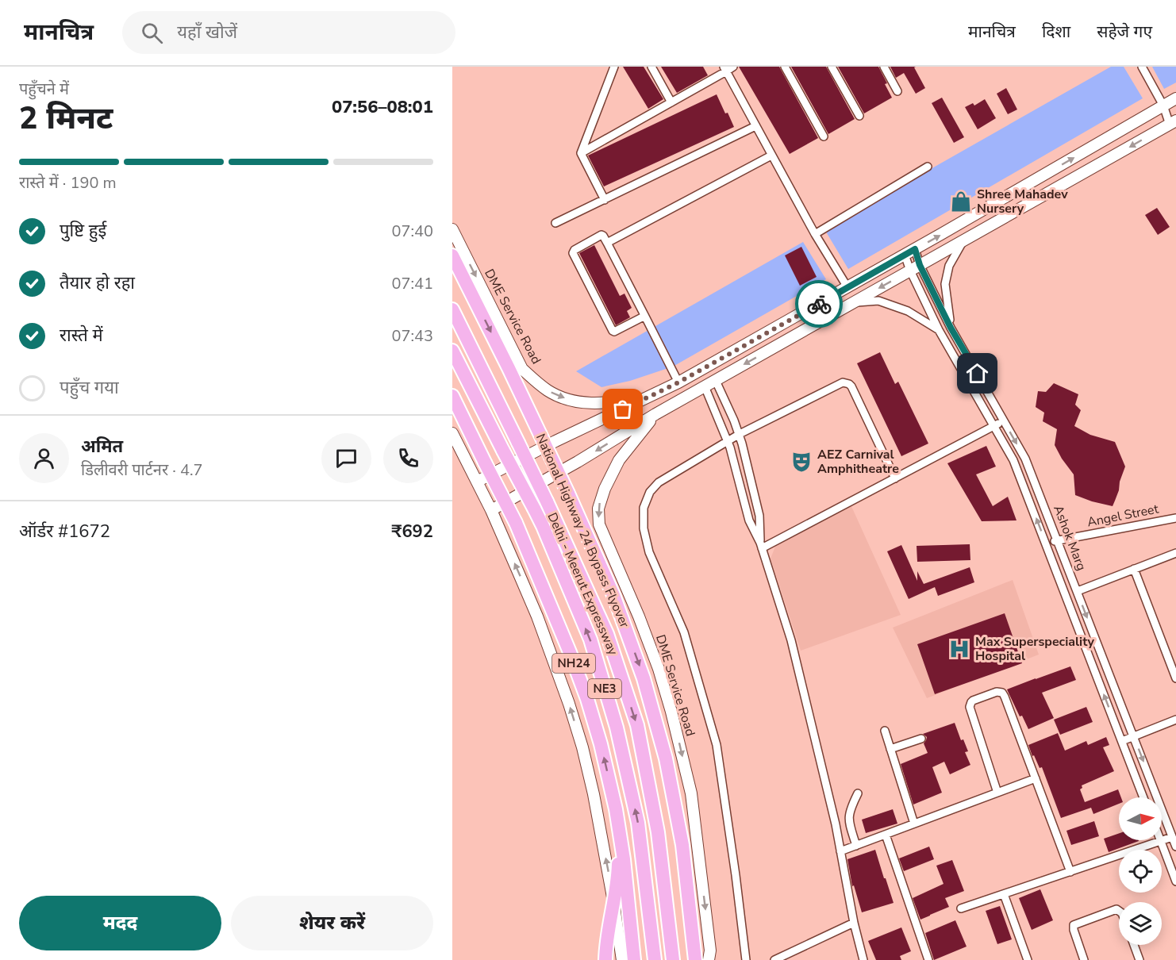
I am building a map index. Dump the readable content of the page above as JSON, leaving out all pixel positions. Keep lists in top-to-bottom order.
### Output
{
  "streets": {
    "highway": [
      "National Highway 24 Bypass Flyover",
      "Delhi - Meerut Expressway",
      "NH24",
      "NE3"
    ],
    "main road": ["DME Service Road"],
    "street": ["Angel Street", "Ashok Marg"]
  },
  "crossings": [
    ["Angel Street", "Ashok Marg"]
  ],
  "places": {
    "shop": ["Shree Mahadev Nursery"],
    "theatre": ["AEZ Carnival Amphitheatre"],
    "hospital": ["Max Superspeciality Hospital"]
  },
  "north": "right",
  "page": {
    "header": "मानचित्र",
    "search": "यहाँ खोजें",
    "nav": ["मानचित्र", "दिशा", "सहेजे गए"],
    "heading": ["2 मिनट", "पहुँचने में", "07:56–08:01"],
    "panel": [
      "अमित",
      "डिलीवरी पार्टनर · 4.7",
      "ऑर्डर #1672",
      "₹692"
    ],
    "bar": "रास्ते में · 190 m",
    "list": [
      ["पुष्टि हुई", "07:40"],
      ["तैयार हो रहा", "07:41"],
      ["रास्ते में", "07:43"],
      "पहुँच गया"
    ],
    "buttons": ["मदद", "शेयर करें"]
  }
}
